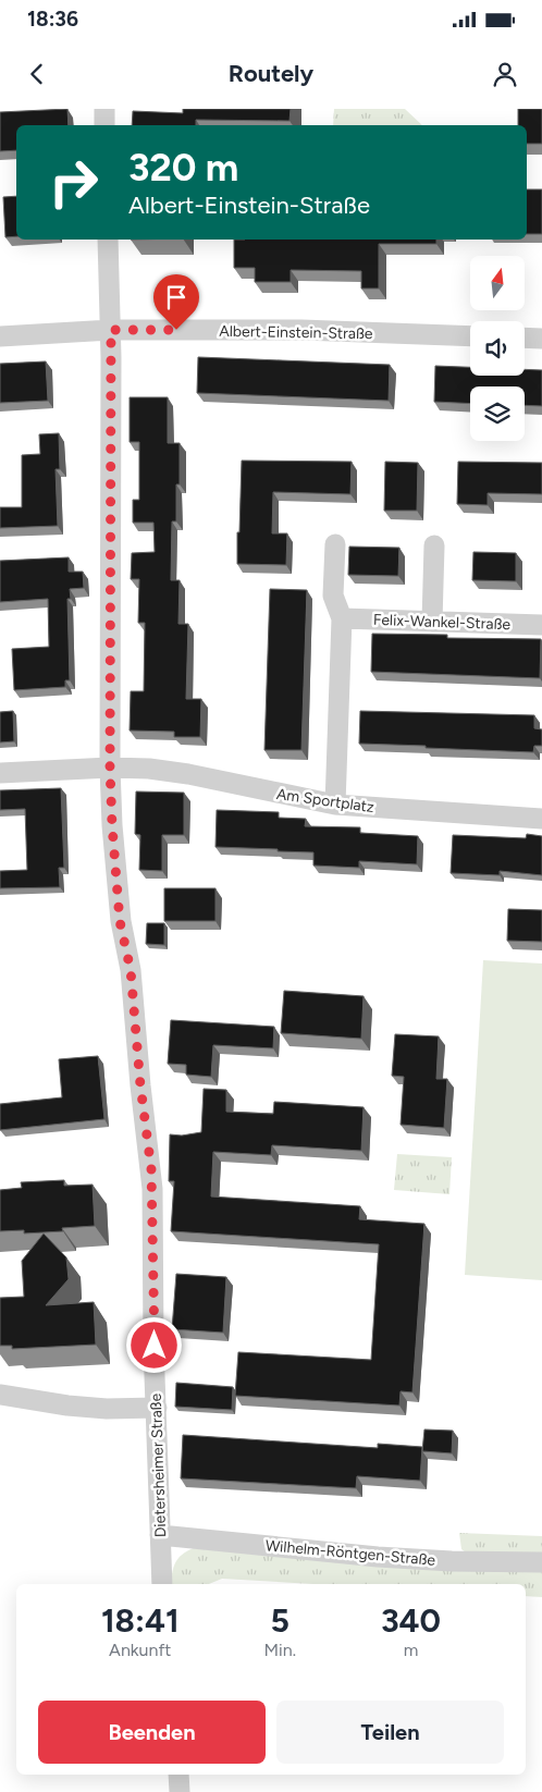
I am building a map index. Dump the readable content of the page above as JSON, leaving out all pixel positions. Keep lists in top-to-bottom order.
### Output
{
  "streets": {
    "street": [
      "Albert-Einstein-Straße",
      "Felix-Wankel-Straße",
      "Am Sportplatz",
      "Dietersheimer Straße",
      "Wilhelm-Röntgen-Straße"
    ]
  },
  "crossings": [
    ["Albert-Einstein-Straße", "Dietersheimer Straße"],
    ["Am Sportplatz", "Dietersheimer Straße"],
    ["Dietersheimer Straße", "Wilhelm-Röntgen-Straße"]
  ],
  "north": "top",
  "page": {
    "status": "18:36",
    "header": "Routely",
    "turn": ["320 m", "Albert-Einstein-Straße"],
    "eta": [
      "18:41",
      "Ankunft",
      "5",
      "Min.",
      "340",
      "m"
    ],
    "buttons": ["Beenden", "Teilen"]
  }
}
